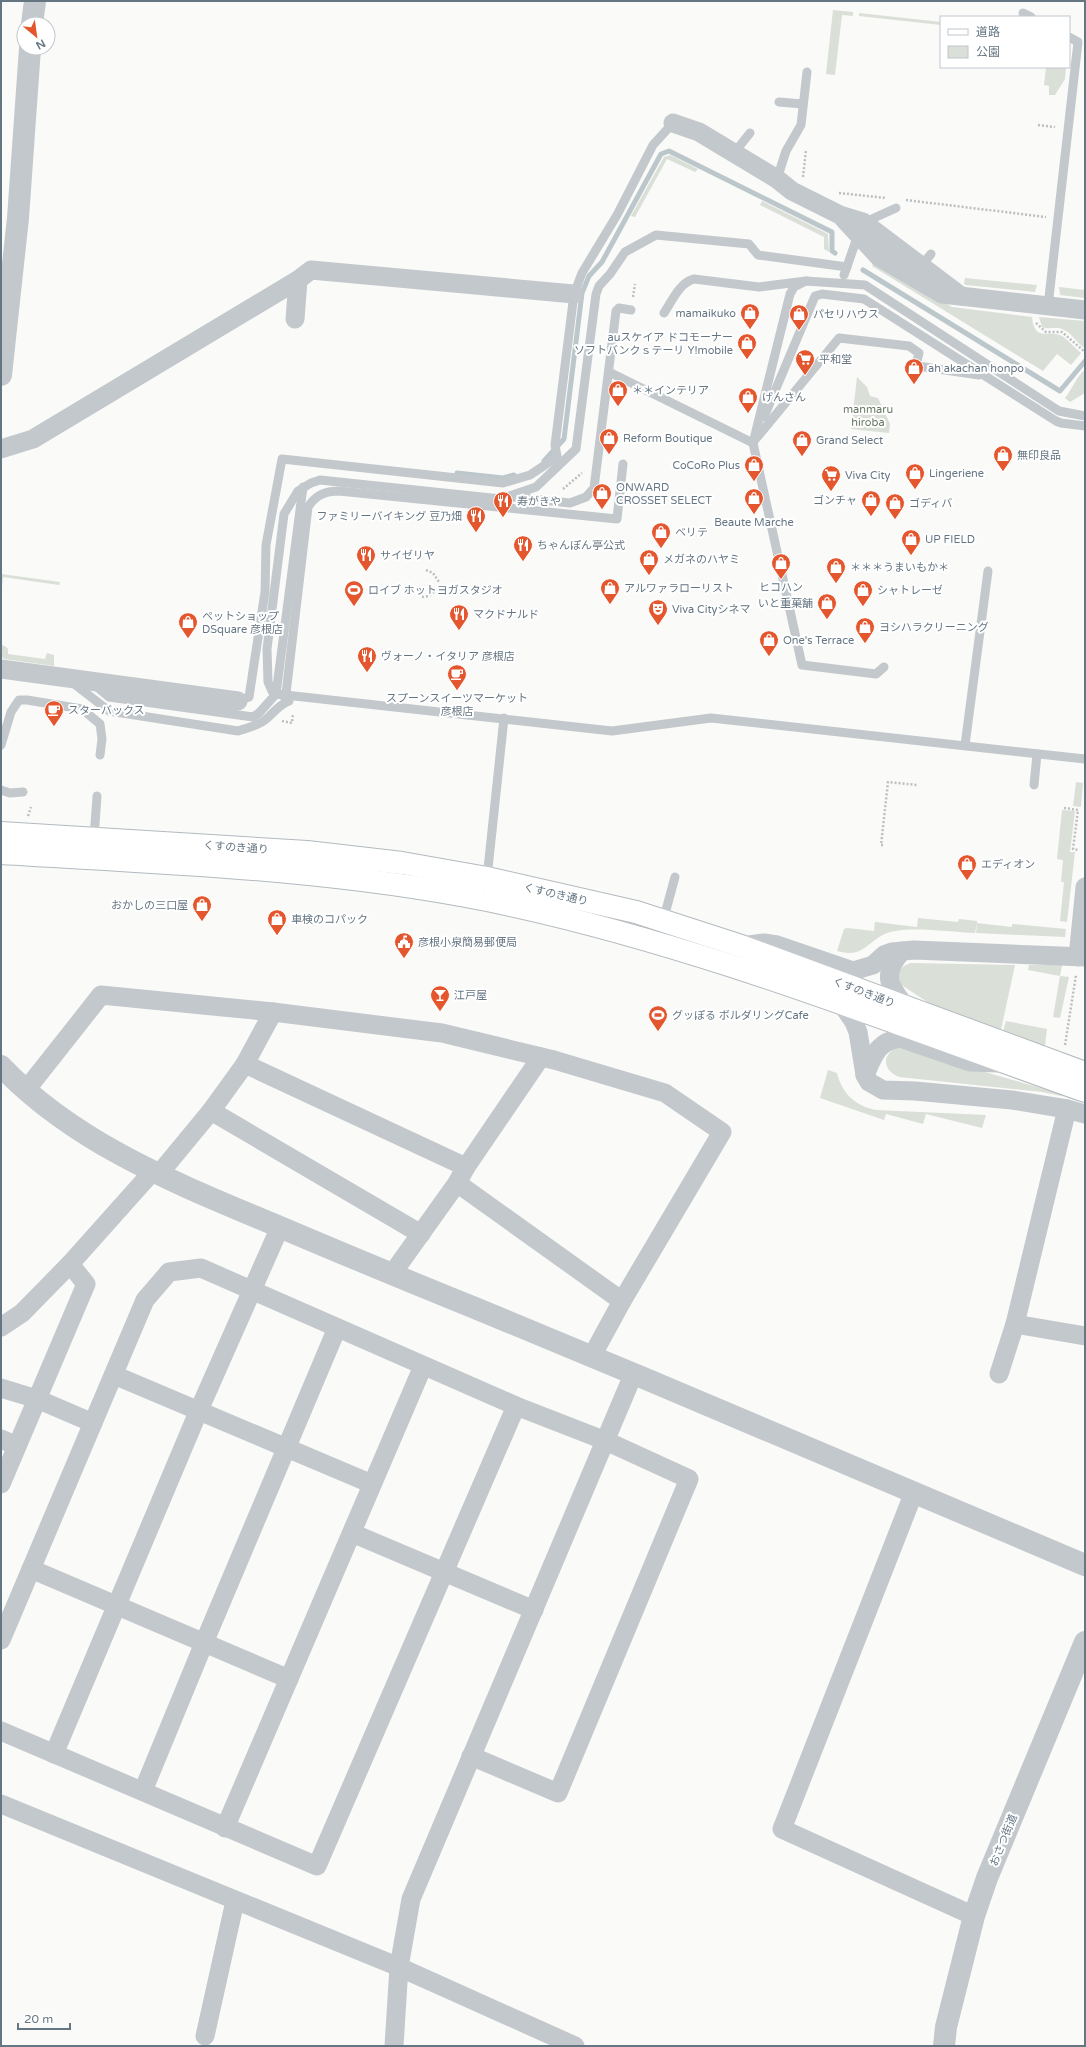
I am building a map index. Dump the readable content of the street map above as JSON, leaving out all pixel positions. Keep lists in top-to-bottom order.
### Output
{
  "streets": {
    "main road": ["くすのき通り"],
    "street": ["おさつ街道"]
  },
  "parks": ["manmaru hiroba"],
  "places": {
    "shop": [
      "mamaikuko",
      "パセリハウス",
      "auスケイア ドコモーナー ソフトバンクｓテーリ Y!mobile",
      "ah akachan honpo",
      "＊＊インテリア",
      "げんさん",
      "Reform Boutique",
      "Grand Select",
      "無印良品",
      "CoCoRo Plus",
      "Lingeriene",
      "ONWARD CROSSET SELECT",
      "Beaute Marche",
      "ゴンチャ",
      "ゴディバ",
      "ベリテ",
      "UP FIELD",
      "メガネのハヤミ",
      "ヒコハン",
      "＊＊＊うまいもか＊",
      "アルワァラローリスト",
      "シャトレーゼ",
      "いと重菓舗",
      "ペットショップ DSquare 彦根店",
      "ヨシハラクリーニング",
      "One's Terrace",
      "エディオン",
      "おかしの三口屋",
      "車検のコパック"
    ],
    "supermarket": ["平和堂", "Viva City"],
    "restaurant": [
      "寿がきや",
      "ファミリーバイキング 豆乃畑",
      "ちゃんぽん亭公式",
      "サイゼリヤ",
      "マクドナルド",
      "ヴォーノ・イタリア 彦根店"
    ],
    "sports": ["ロイブ ホットヨガスタジオ", "グッぽる ボルダリングCafe"],
    "theatre": ["Viva Cityシネマ"],
    "cafe": ["スプーンスイーツマーケット 彦根店", "スターバックス"],
    "public building": ["彦根小泉簡易郵便局"],
    "bar": ["江戸屋"]
  },
  "legend": ["道路", "公園"],
  "scale_bar": "20 m",
  "north": "bottom right"
}
